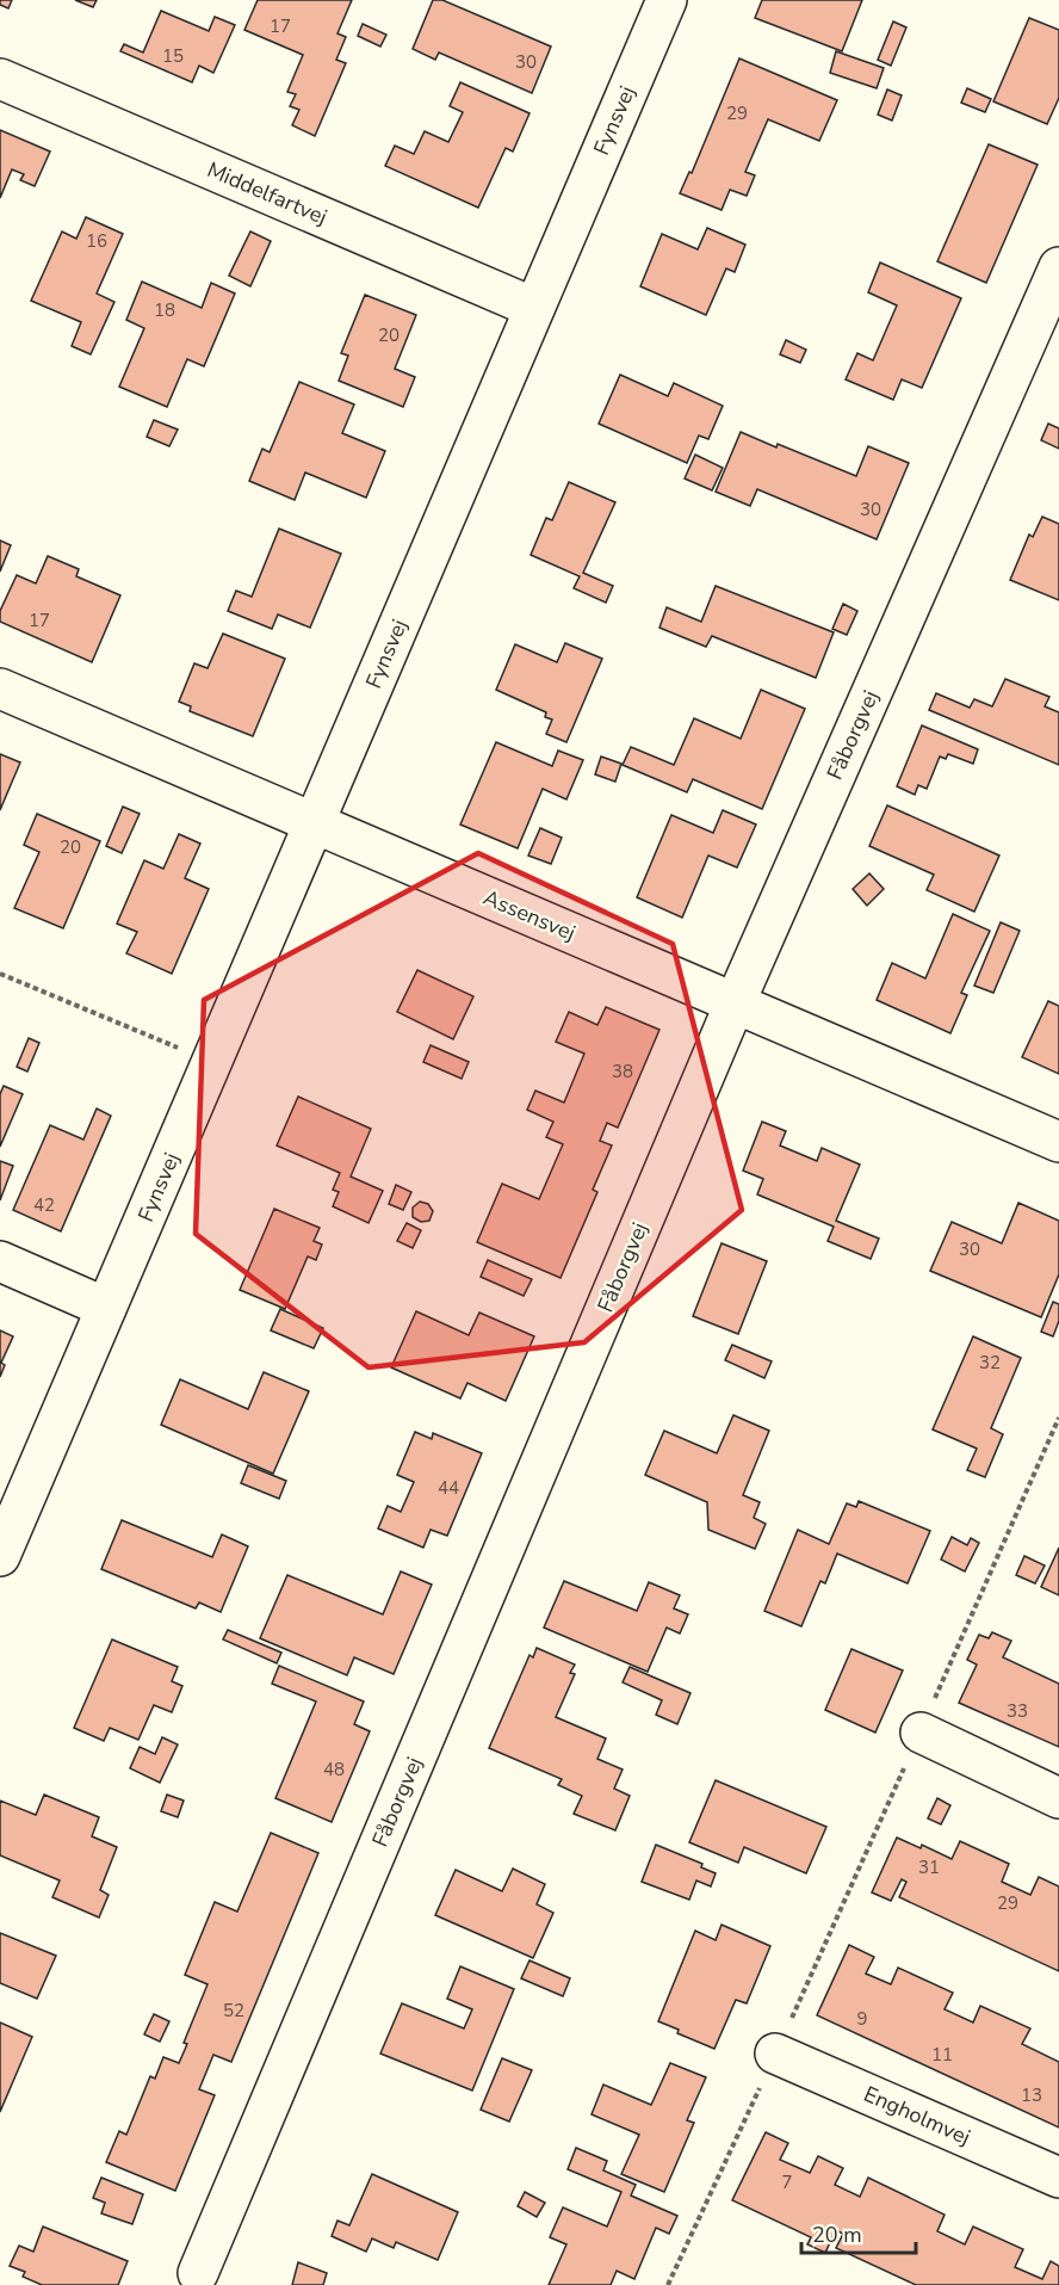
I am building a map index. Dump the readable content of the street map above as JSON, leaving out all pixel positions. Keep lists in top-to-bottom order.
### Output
{
  "streets": {
    "street": [
      "Fynsvej",
      "Middelfartvej",
      "Fåborgvej",
      "Assensvej",
      "Engholmvej"
    ]
  },
  "crossings": [
    ["Fynsvej", "Middelfartvej"],
    ["Fynsvej", "Assensvej"],
    ["Fåborgvej", "Assensvej"]
  ],
  "house_numbers": [
    "17",
    "15",
    "30",
    "29",
    "16",
    "18",
    "20",
    "30",
    "17",
    "20",
    "38",
    "42",
    "30",
    "32",
    "44",
    "33",
    "48",
    "31",
    "29",
    "52",
    "9",
    "11",
    "13",
    "7"
  ],
  "scale_bar": "20 m"
}
